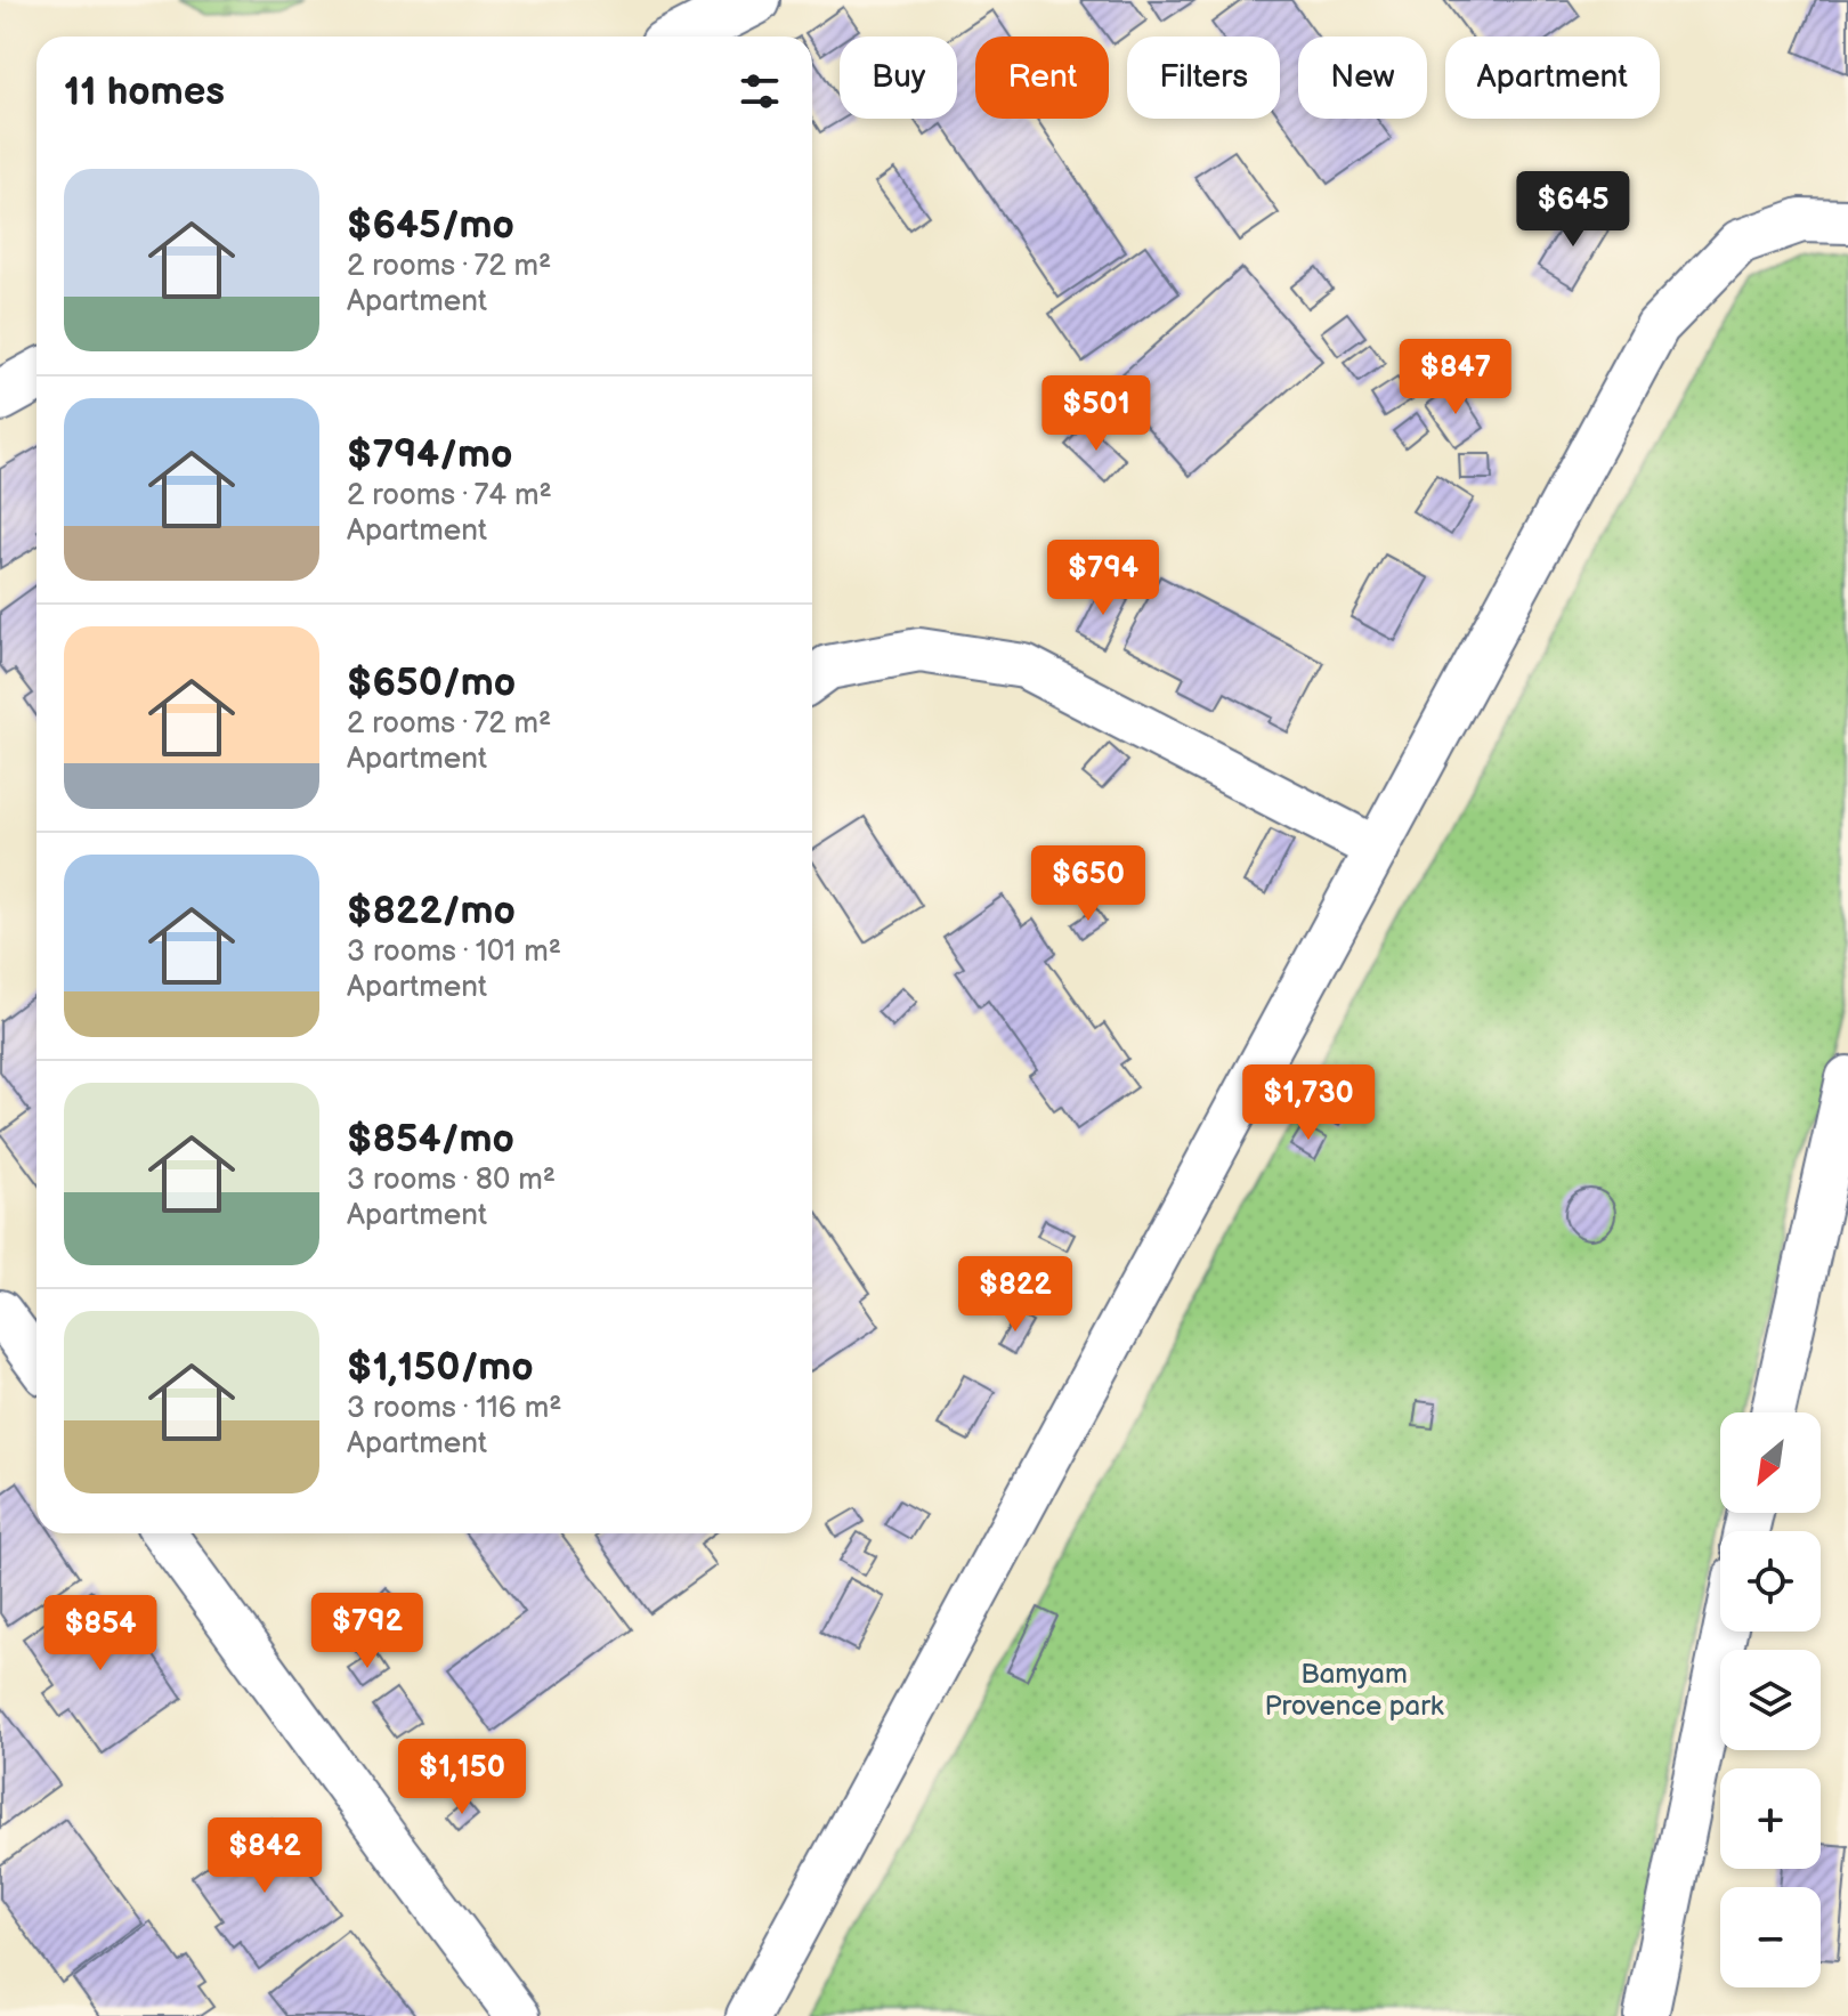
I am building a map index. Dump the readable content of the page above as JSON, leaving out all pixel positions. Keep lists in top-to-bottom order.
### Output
{
  "parks": ["Bamyam Provence park"],
  "north": "bottom left",
  "page": {
    "chip": [
      "Buy",
      "Rent",
      "Filters",
      "New",
      "Apartment"
    ],
    "heading": "11 homes",
    "list": [
      {
        "name": "$645/mo",
        "note": "2 rooms · 72 m² · Apartment"
      },
      {
        "name": "$794/mo",
        "note": "2 rooms · 74 m² · Apartment"
      },
      {
        "name": "$650/mo",
        "note": "2 rooms · 72 m² · Apartment"
      },
      {
        "name": "$822/mo",
        "note": "3 rooms · 101 m² · Apartment"
      },
      {
        "name": "$854/mo",
        "note": "3 rooms · 80 m² · Apartment"
      },
      {
        "name": "$1,150/mo",
        "note": "3 rooms · 116 m² · Apartment"
      }
    ],
    "price": [
      "$645",
      "$847",
      "$501",
      "$794",
      "$650",
      "$1,730",
      "$822",
      "$792",
      "$854",
      "$1,150",
      "$842"
    ],
    "map_buttons": ["+", "−"]
  }
}
